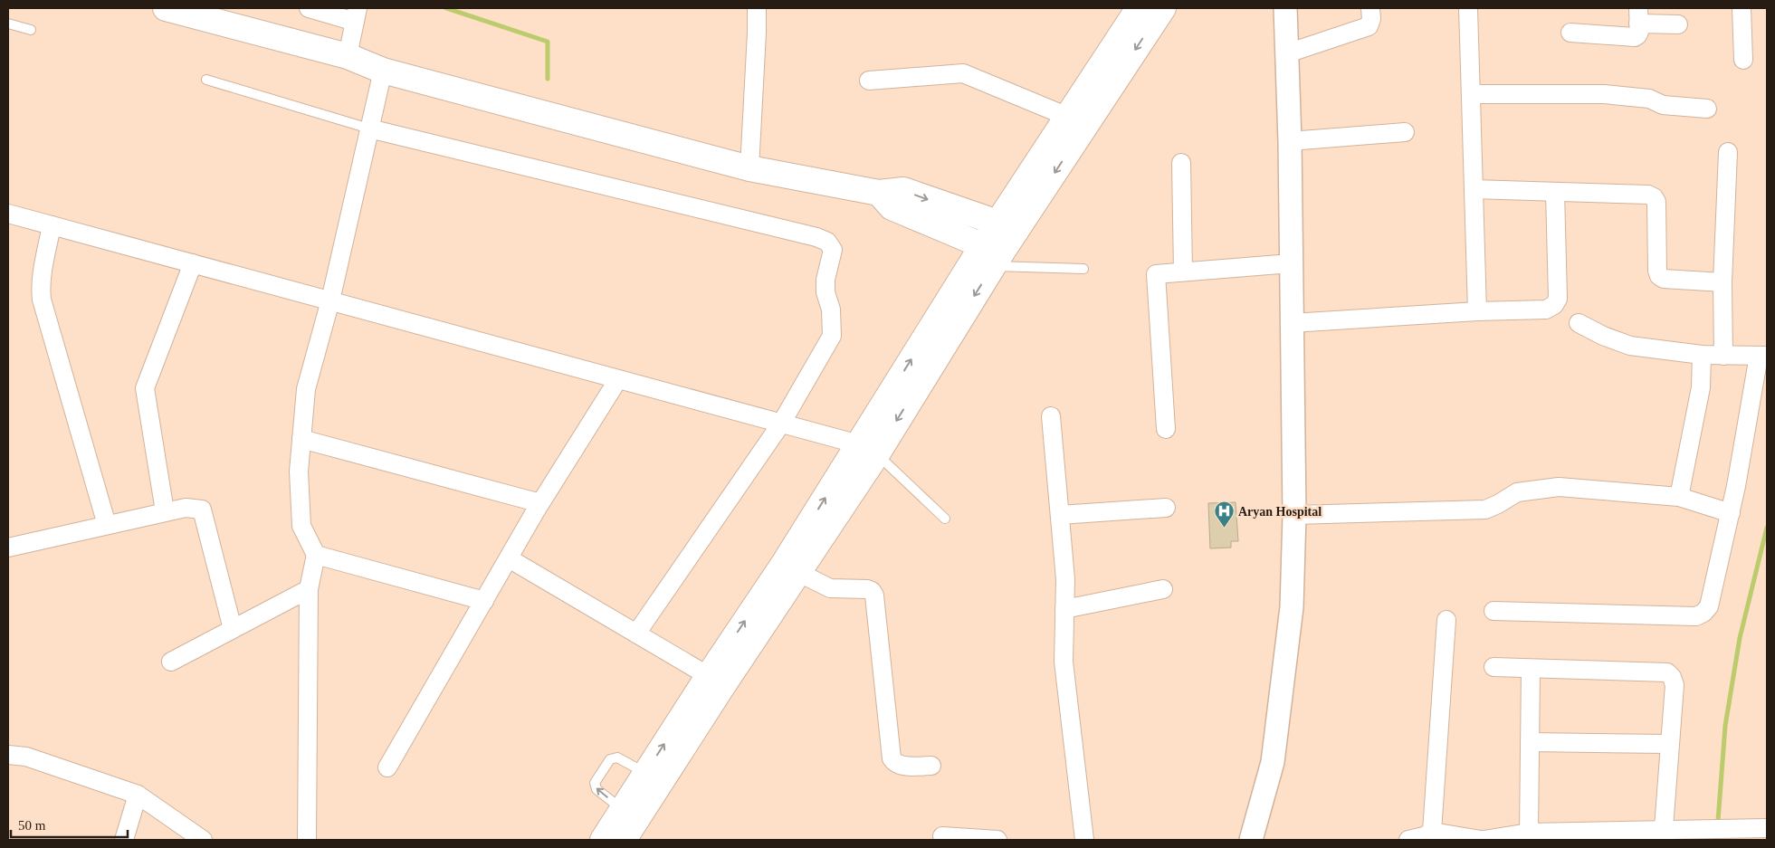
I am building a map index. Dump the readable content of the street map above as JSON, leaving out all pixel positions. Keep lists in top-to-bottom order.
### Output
{
  "places": {
    "hospital": ["Aryan Hospital"]
  },
  "scale_bar": "50 m"
}
